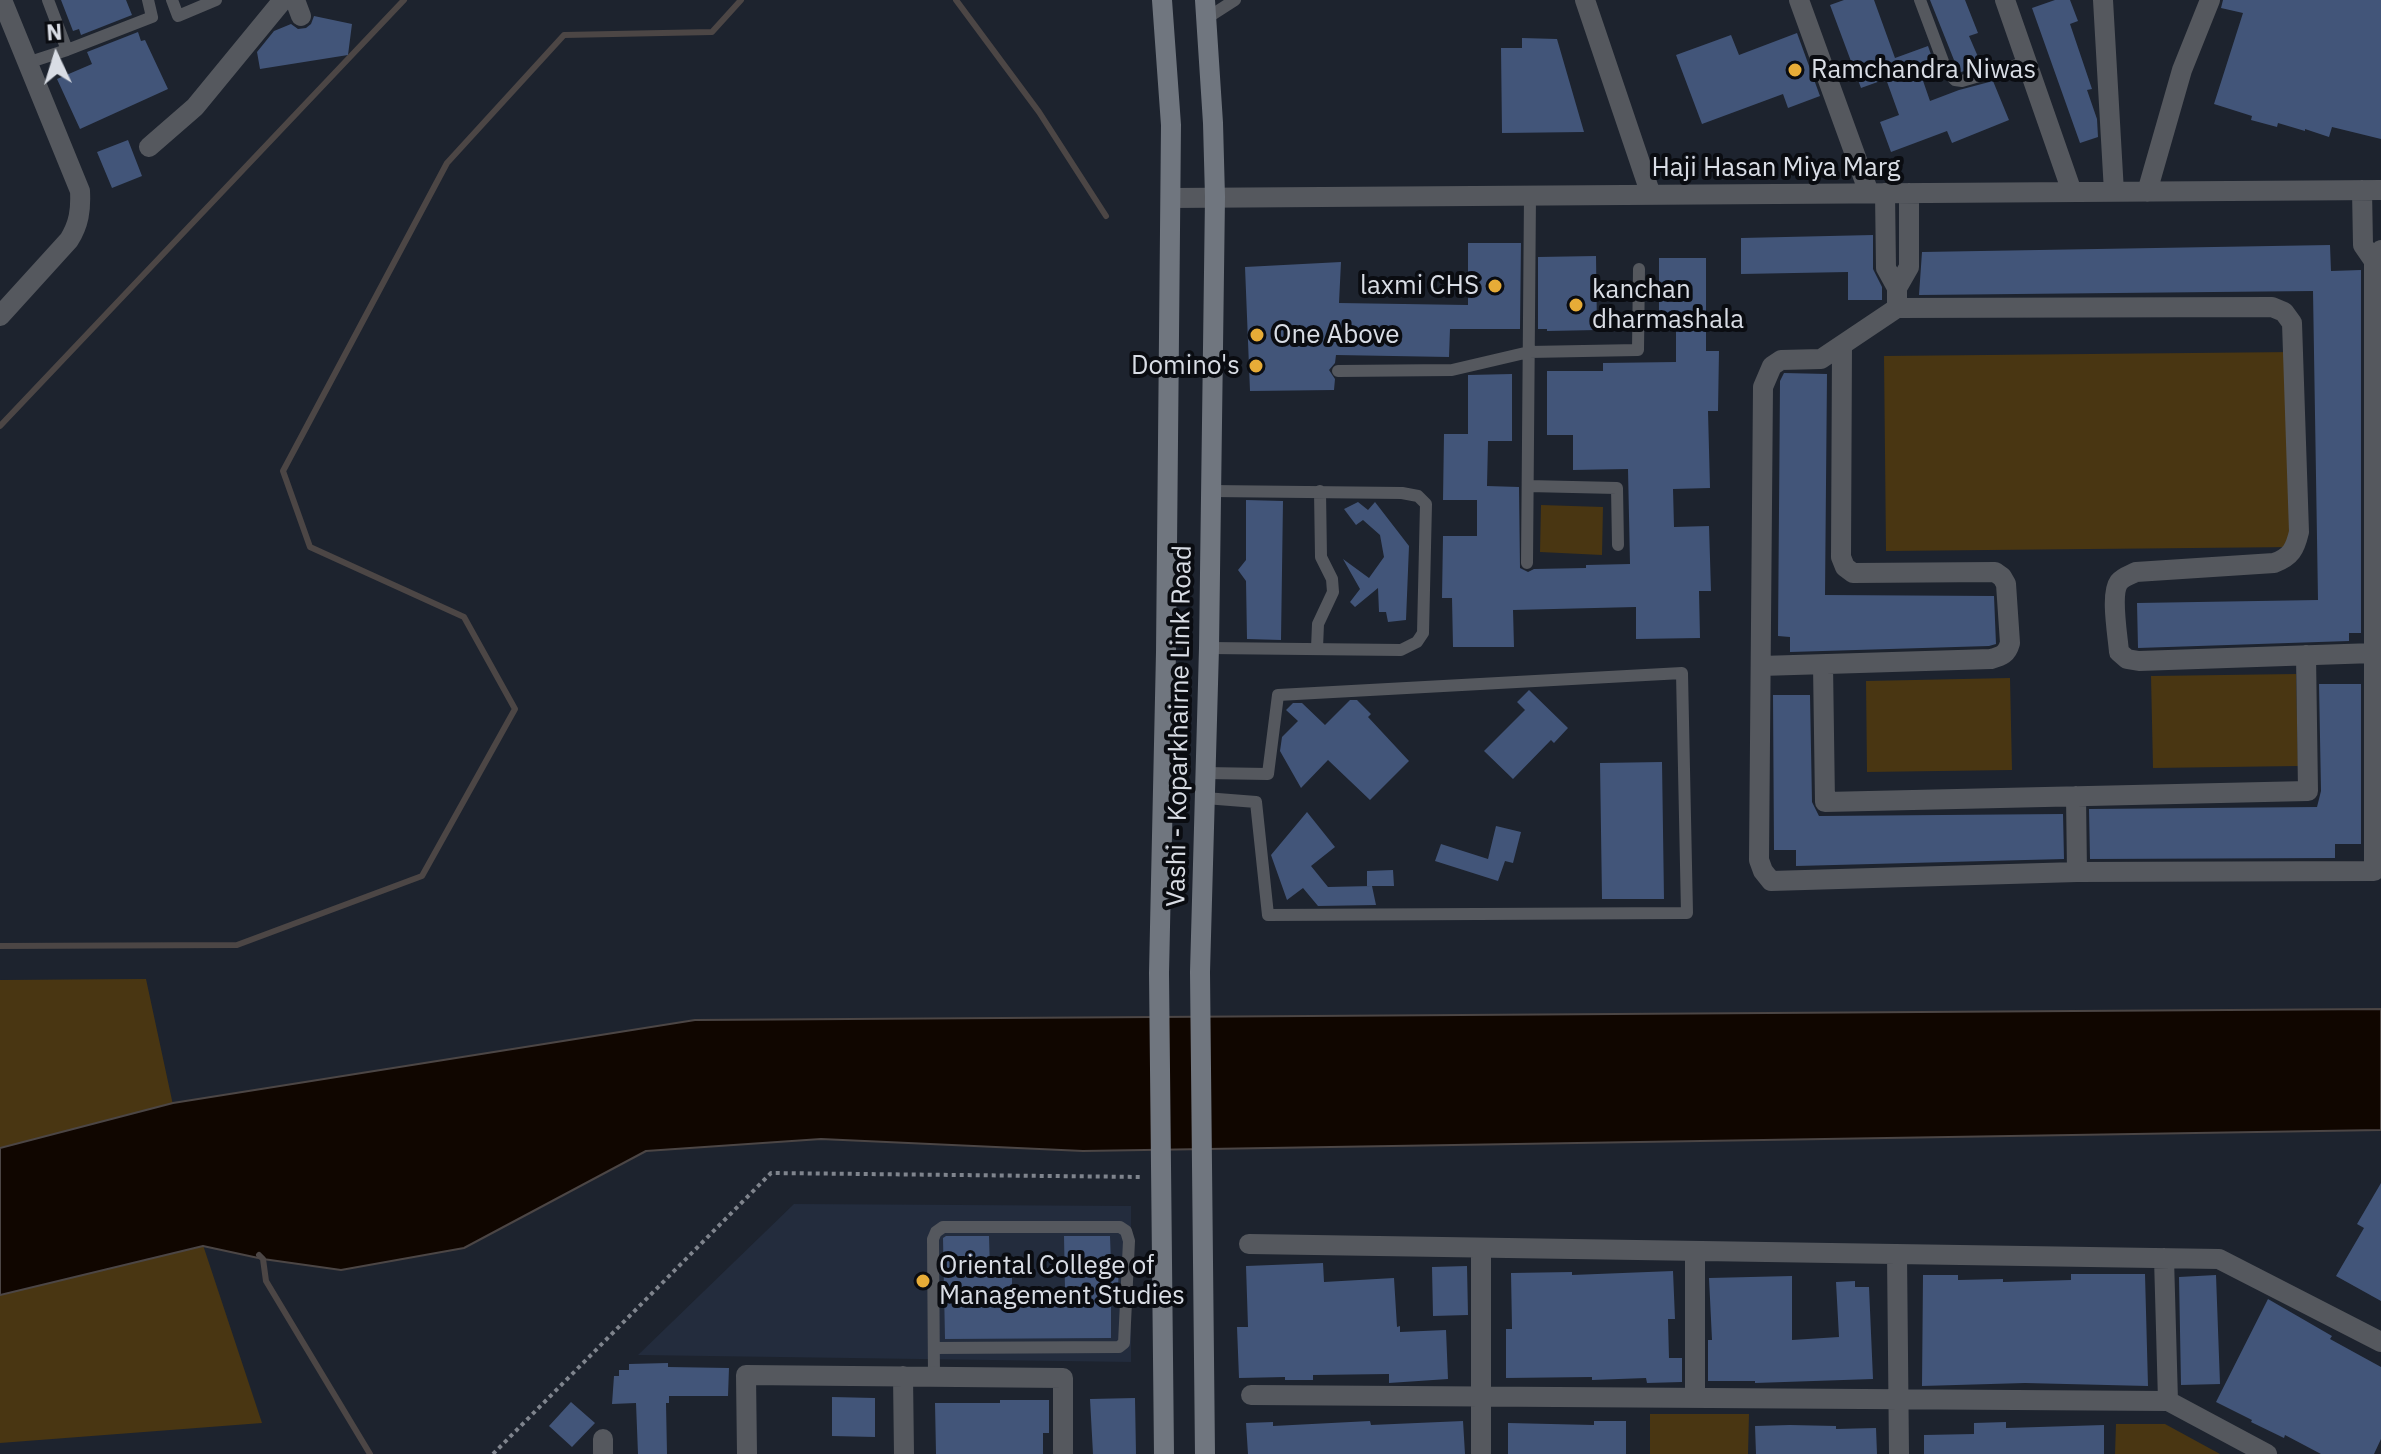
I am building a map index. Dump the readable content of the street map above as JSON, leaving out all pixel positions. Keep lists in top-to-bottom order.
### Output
{
  "streets": {
    "main road": ["Vashi - Koparkhairne Link Road"],
    "street": ["Haji Hasan Miya Marg"]
  },
  "crossings": [
    ["Haji Hasan Miya Marg", "Vashi - Koparkhairne Link Road"]
  ],
  "places": [
    "Ramchandra Niwas",
    "laxmi CHS",
    "kanchan dharmashala",
    "One Above",
    "Domino's",
    "Oriental College of Management Studies"
  ],
  "north": "top"
}
